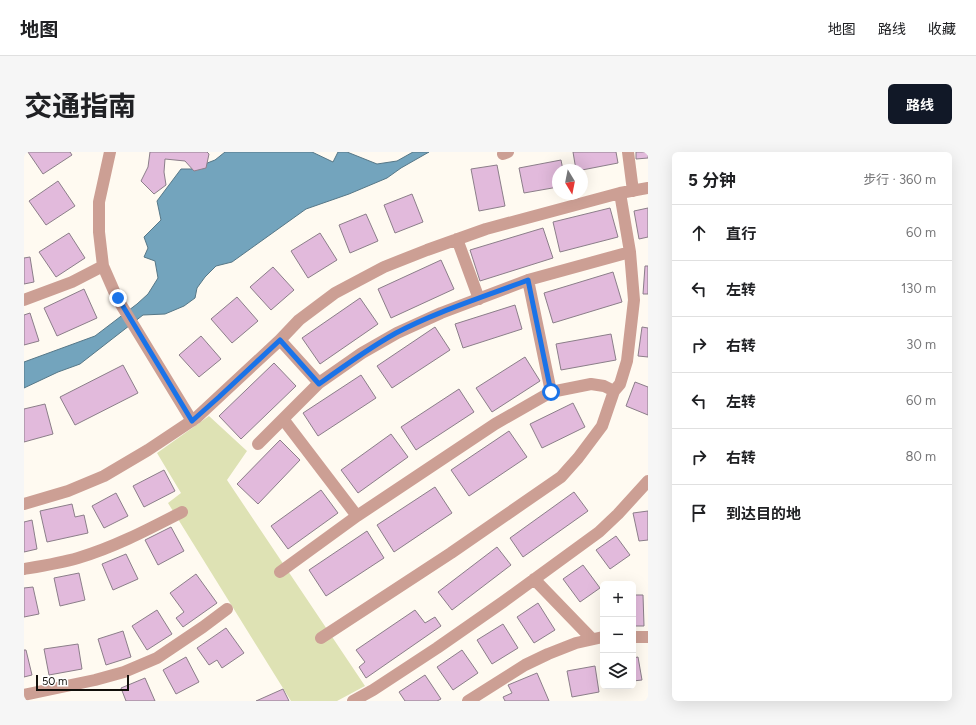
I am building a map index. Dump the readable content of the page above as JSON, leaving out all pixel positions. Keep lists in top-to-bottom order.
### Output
{
  "scale_bar": "50 m",
  "north": "bottom",
  "page": {
    "header": "地图",
    "nav": ["地图", "路线", "收藏"],
    "title": "交通指南",
    "buttons": "路线",
    "heading": ["5 分钟", "步行 · 360 m"],
    "list": [
      ["直行", "60 m"],
      ["左转", "130 m"],
      ["右转", "30 m"],
      ["左转", "60 m"],
      ["右转", "80 m"],
      "到达目的地"
    ],
    "map_buttons": ["+", "−"],
    "scale": "50 m"
  }
}
